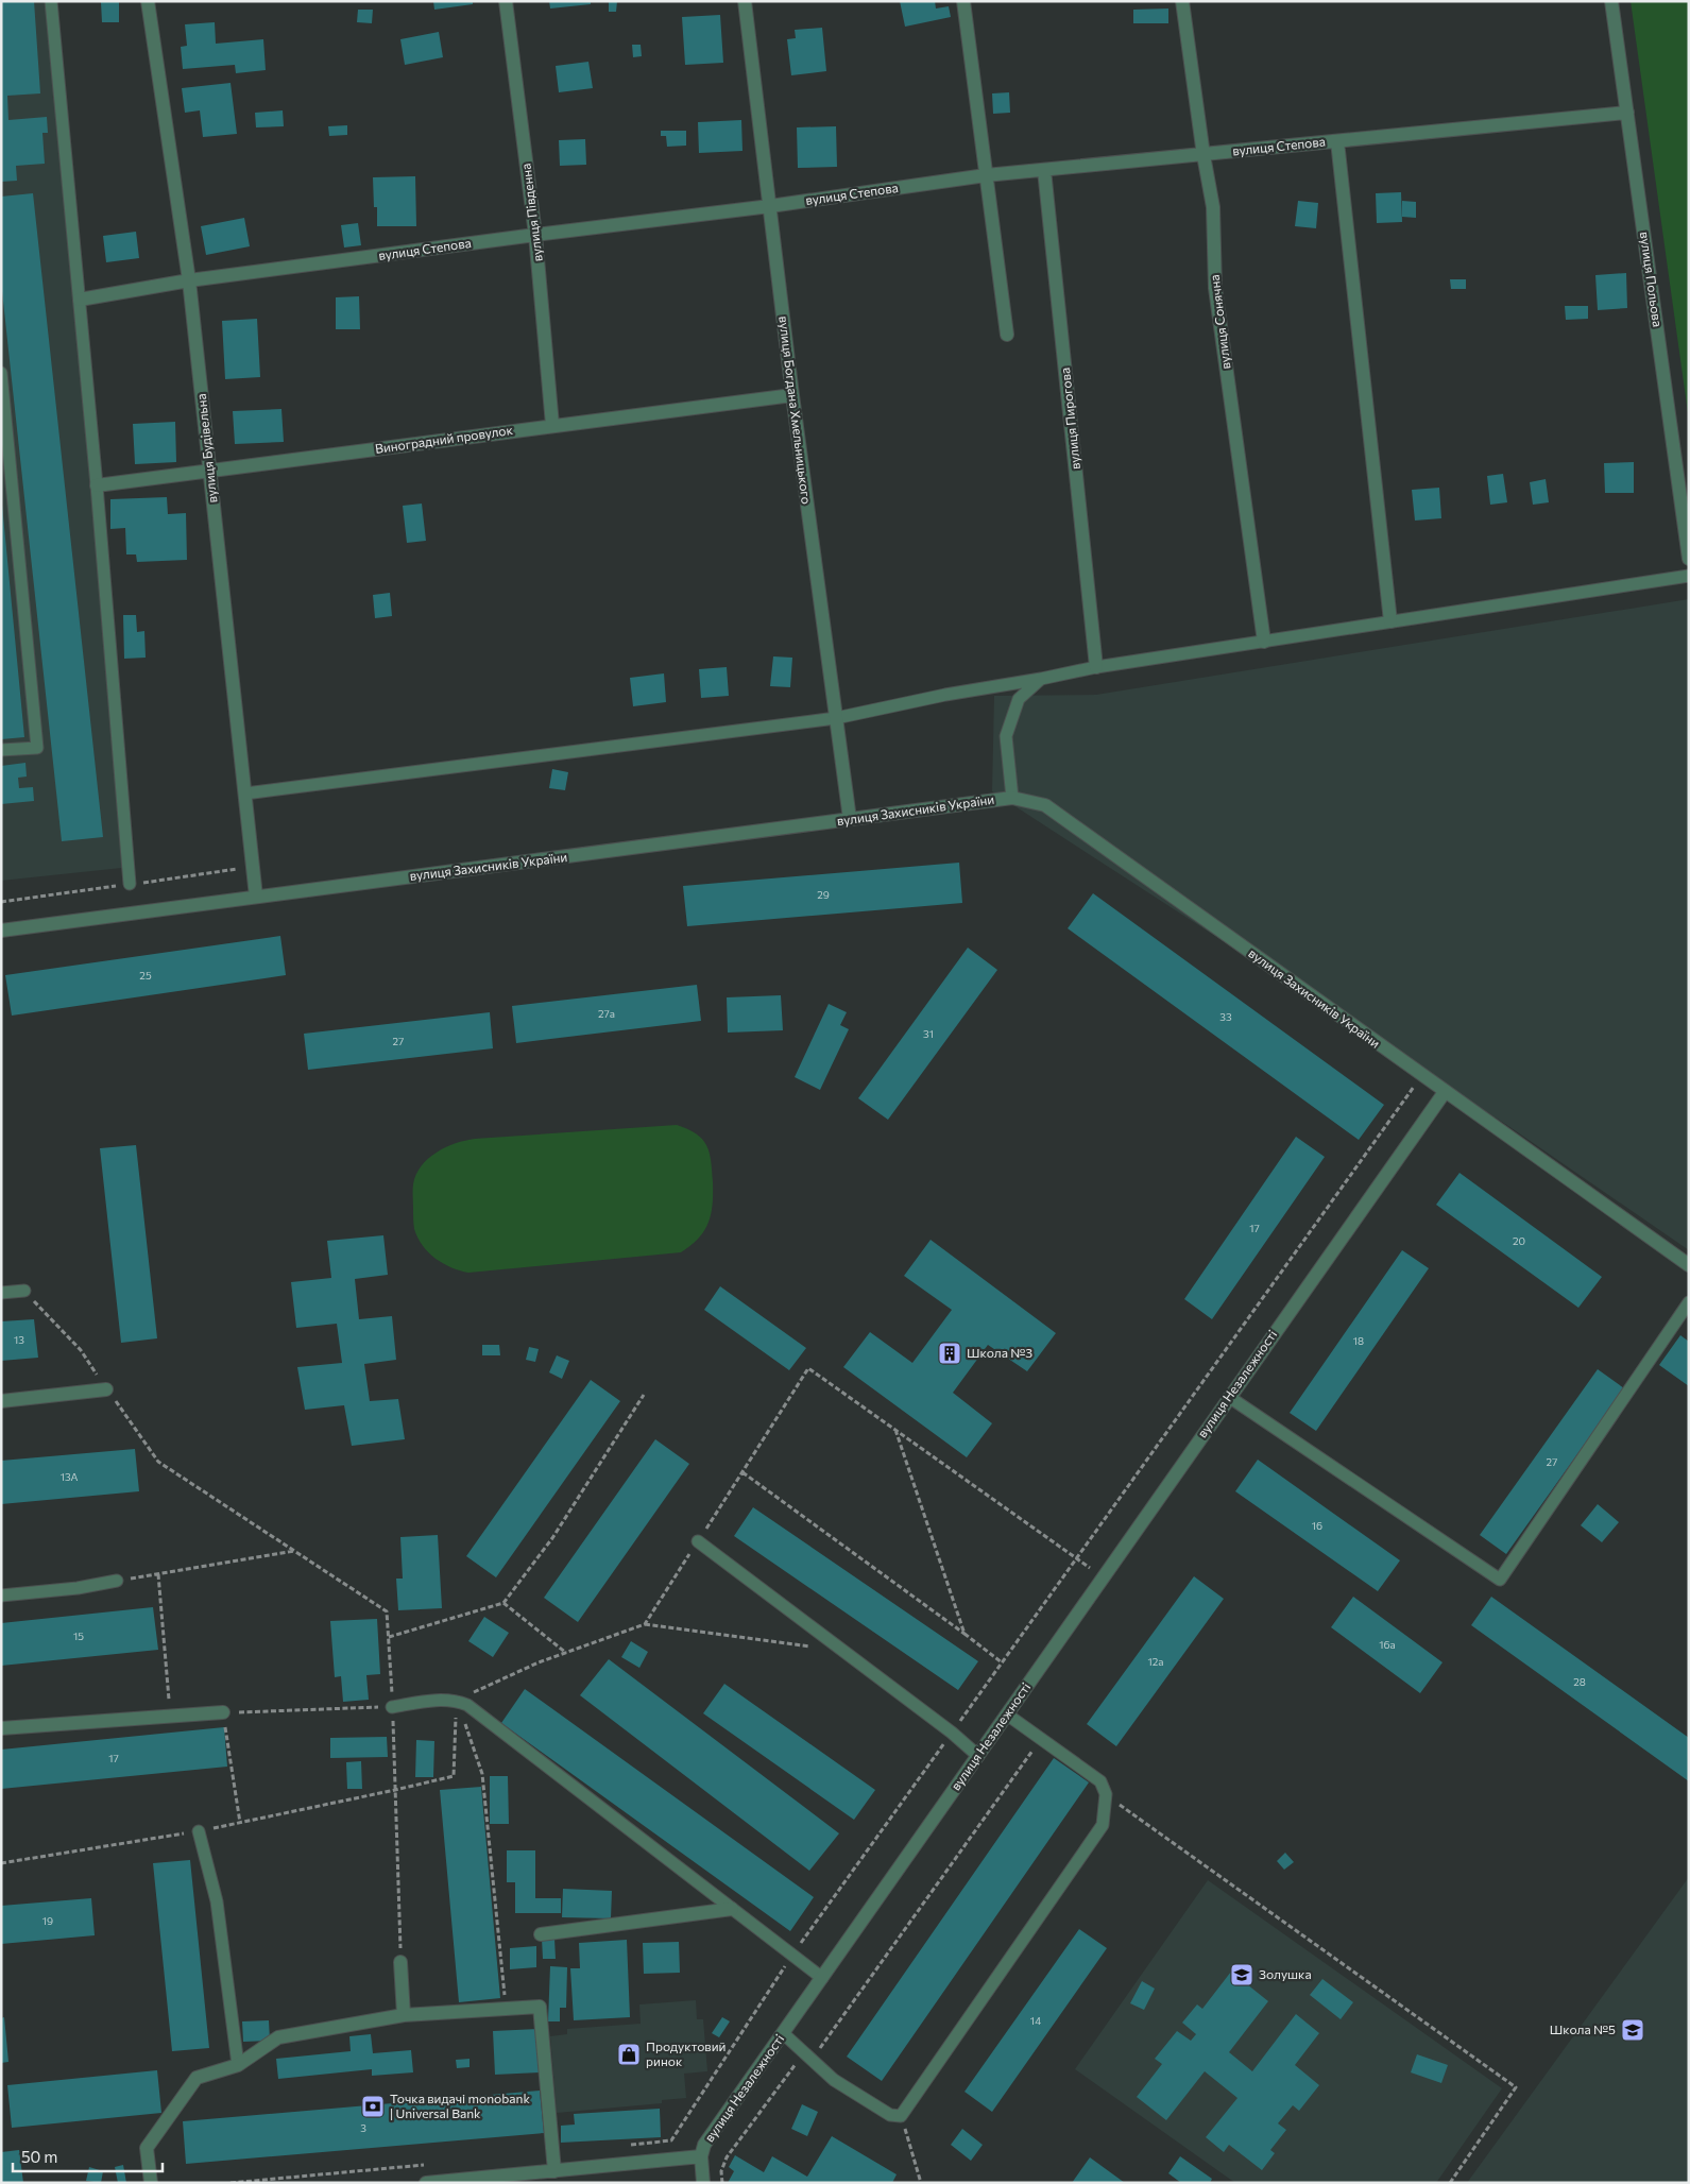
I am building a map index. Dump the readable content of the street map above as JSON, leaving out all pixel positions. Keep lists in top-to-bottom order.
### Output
{
  "streets": {
    "street": [
      "вулиця Степова",
      "вулиця Південна",
      "вулиця Польова",
      "вулиця Сонячна",
      "вулиця Богдана Хмельницького",
      "вулиця Пирогова",
      "Виноградний провулок",
      "вулиця Будівельна",
      "вулиця Захисників України",
      "вулиця Незалежності"
    ]
  },
  "crossings": [
    ["вулиця Степова", "вулиця Південна"],
    ["вулиця Степова", "вулиця Польова"],
    ["вулиця Степова", "вулиця Сонячна"],
    ["вулиця Степова", "вулиця Богдана Хмельницького"],
    ["вулиця Степова", "вулиця Пирогова"],
    ["вулиця Степова", "вулиця Будівельна"],
    ["вулиця Південна", "Виноградний провулок"],
    ["вулиця Богдана Хмельницького", "Виноградний провулок"],
    ["вулиця Богдана Хмельницького", "вулиця Захисників України"],
    ["Виноградний провулок", "вулиця Будівельна"],
    ["вулиця Будівельна", "вулиця Захисників України"],
    ["вулиця Захисників України", "вулиця Незалежності"]
  ],
  "places": {
    "building": ["Школа №3"],
    "school or university": ["Золушка", "Школа №5"],
    "shop": ["Продуктовий ринок"],
    "bank": ["Точка видачі monobank | Universal Bank"]
  },
  "house_numbers": [
    "29",
    "25",
    "27а",
    "33",
    "31",
    "27",
    "17",
    "20",
    "13",
    "18",
    "27",
    "13А",
    "16",
    "15",
    "16а",
    "12а",
    "28",
    "17",
    "19",
    "14",
    "3"
  ],
  "scale_bar": "50 m"
}
